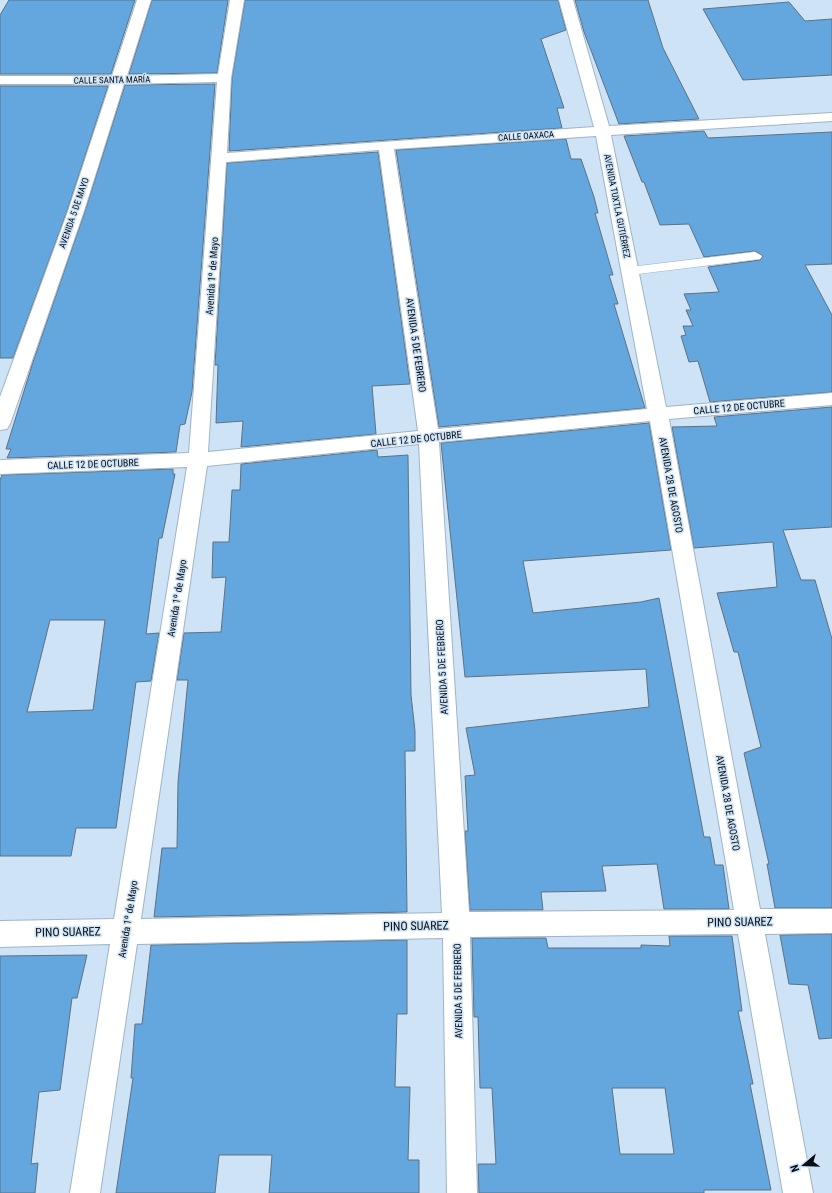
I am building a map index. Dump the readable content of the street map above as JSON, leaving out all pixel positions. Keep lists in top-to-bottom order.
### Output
{
  "streets": {
    "street": [
      "CALLE SANTA MARÍA",
      "CALLE OAXACA",
      "AVENIDA TUXTLA GUTIÉRREZ",
      "AVENIDA 5 DE MAYO",
      "Avenida 1º de Mayo",
      "AVENIDA 5 DE FEBRERO",
      "CALLE 12 DE OCTUBRE",
      "AVENIDA 28 DE AGOSTO",
      "PINO SUAREZ"
    ]
  },
  "crossings": [
    ["CALLE SANTA MARÍA", "AVENIDA 5 DE MAYO"],
    ["CALLE SANTA MARÍA", "Avenida 1º de Mayo"],
    ["CALLE OAXACA", "AVENIDA TUXTLA GUTIÉRREZ"],
    ["CALLE OAXACA", "Avenida 1º de Mayo"],
    ["CALLE OAXACA", "AVENIDA 5 DE FEBRERO"],
    ["AVENIDA TUXTLA GUTIÉRREZ", "CALLE 12 DE OCTUBRE"],
    ["AVENIDA TUXTLA GUTIÉRREZ", "AVENIDA 28 DE AGOSTO"],
    ["Avenida 1º de Mayo", "CALLE 12 DE OCTUBRE"],
    ["Avenida 1º de Mayo", "PINO SUAREZ"],
    ["AVENIDA 5 DE FEBRERO", "CALLE 12 DE OCTUBRE"],
    ["AVENIDA 5 DE FEBRERO", "PINO SUAREZ"],
    ["CALLE 12 DE OCTUBRE", "AVENIDA 28 DE AGOSTO"],
    ["AVENIDA 28 DE AGOSTO", "PINO SUAREZ"]
  ],
  "north": "left"
}
